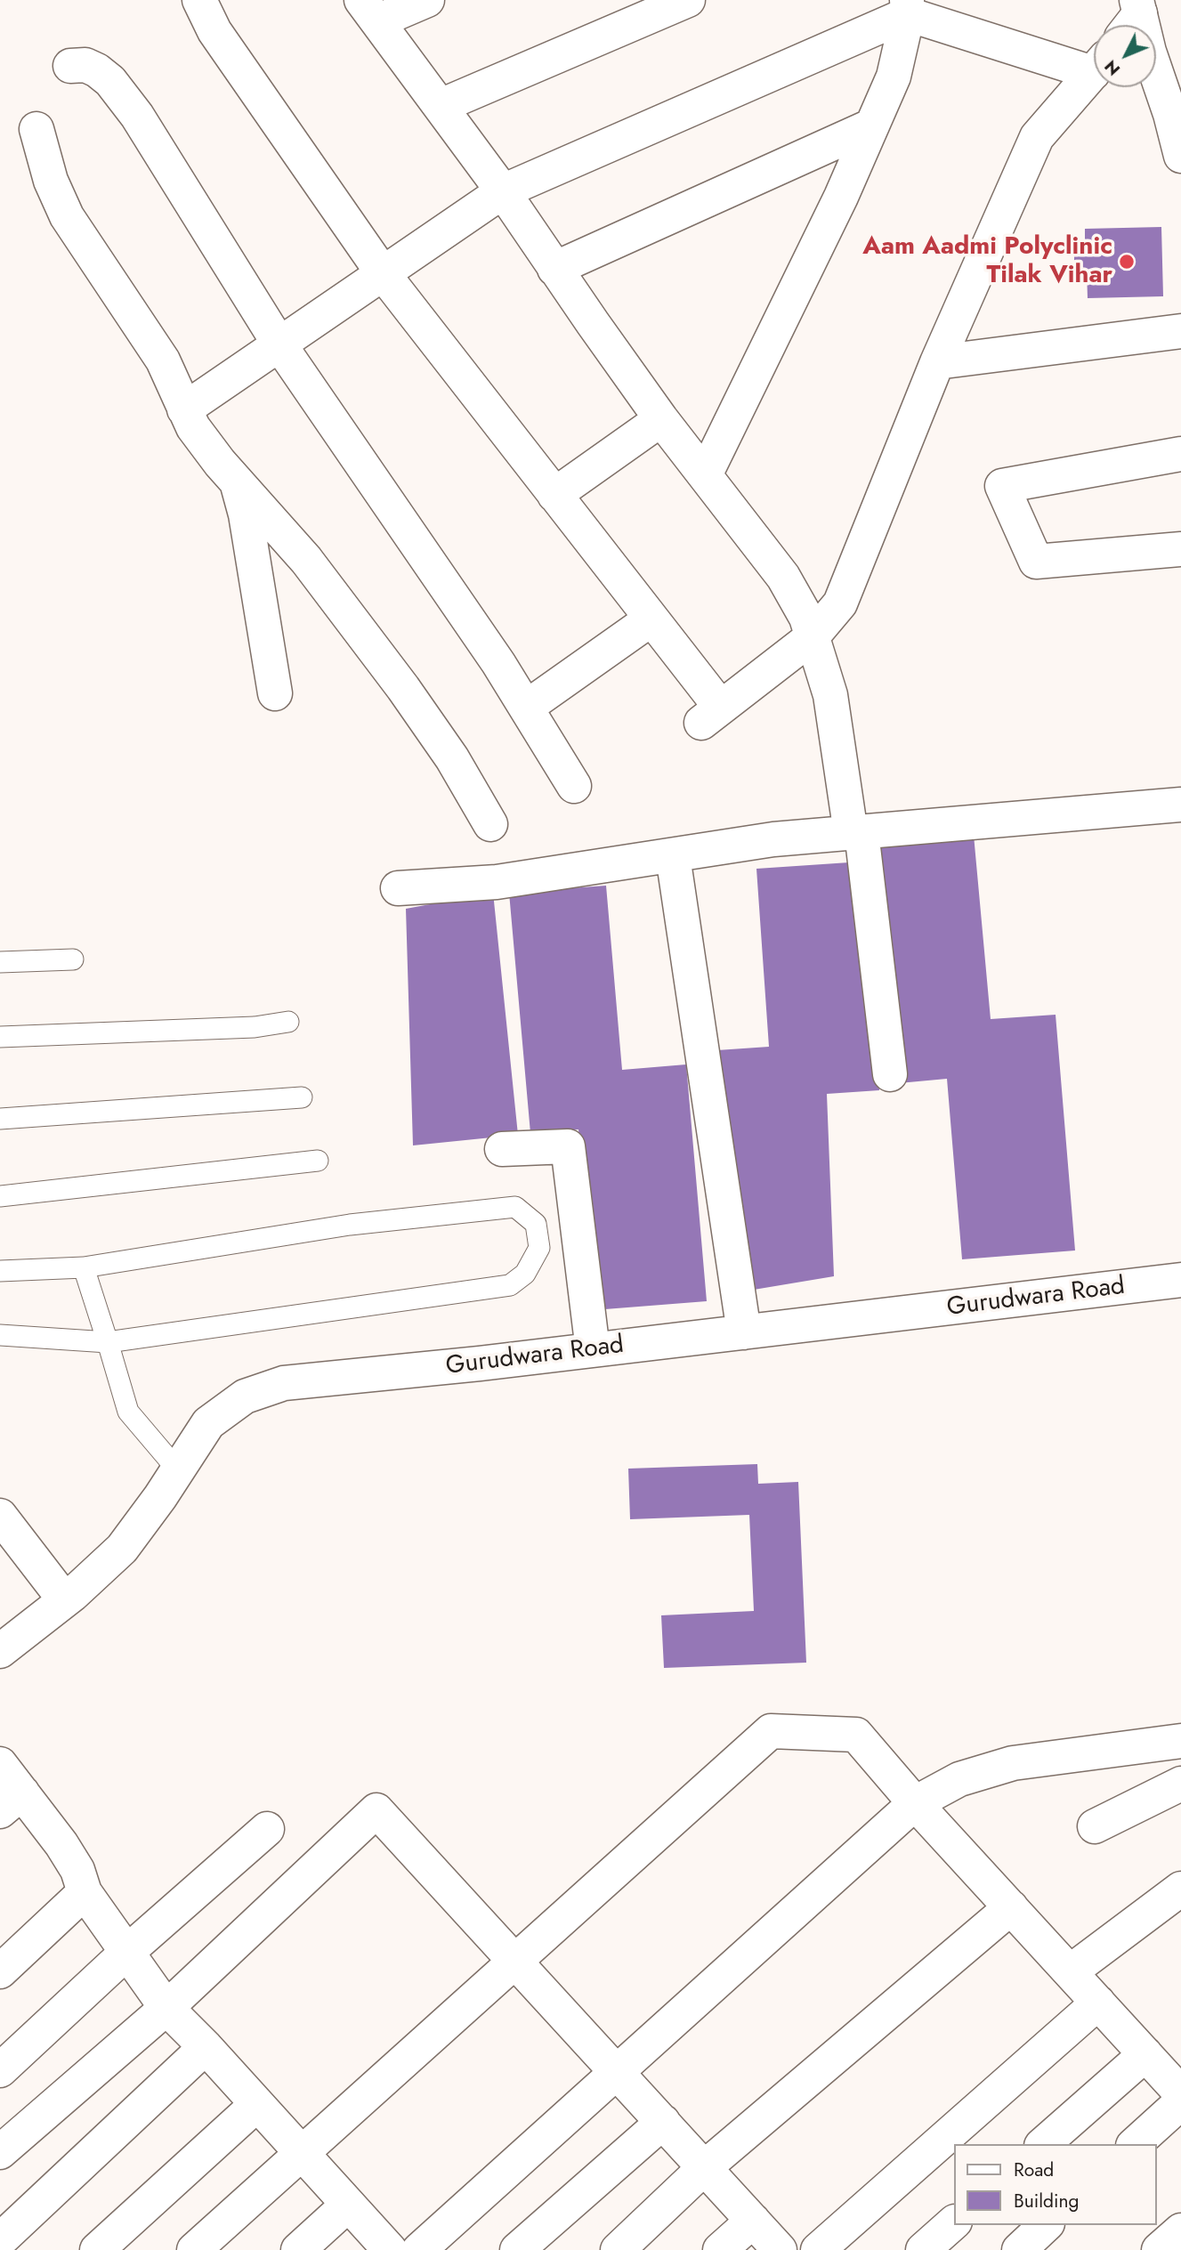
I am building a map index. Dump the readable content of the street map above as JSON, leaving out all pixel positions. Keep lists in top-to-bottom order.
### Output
{
  "streets": {
    "street": ["Gurudwara Road"]
  },
  "places": ["Aam Aadmi Polyclinic Tilak Vihar"],
  "legend": ["Road", "Building"],
  "north": "bottom left"
}
